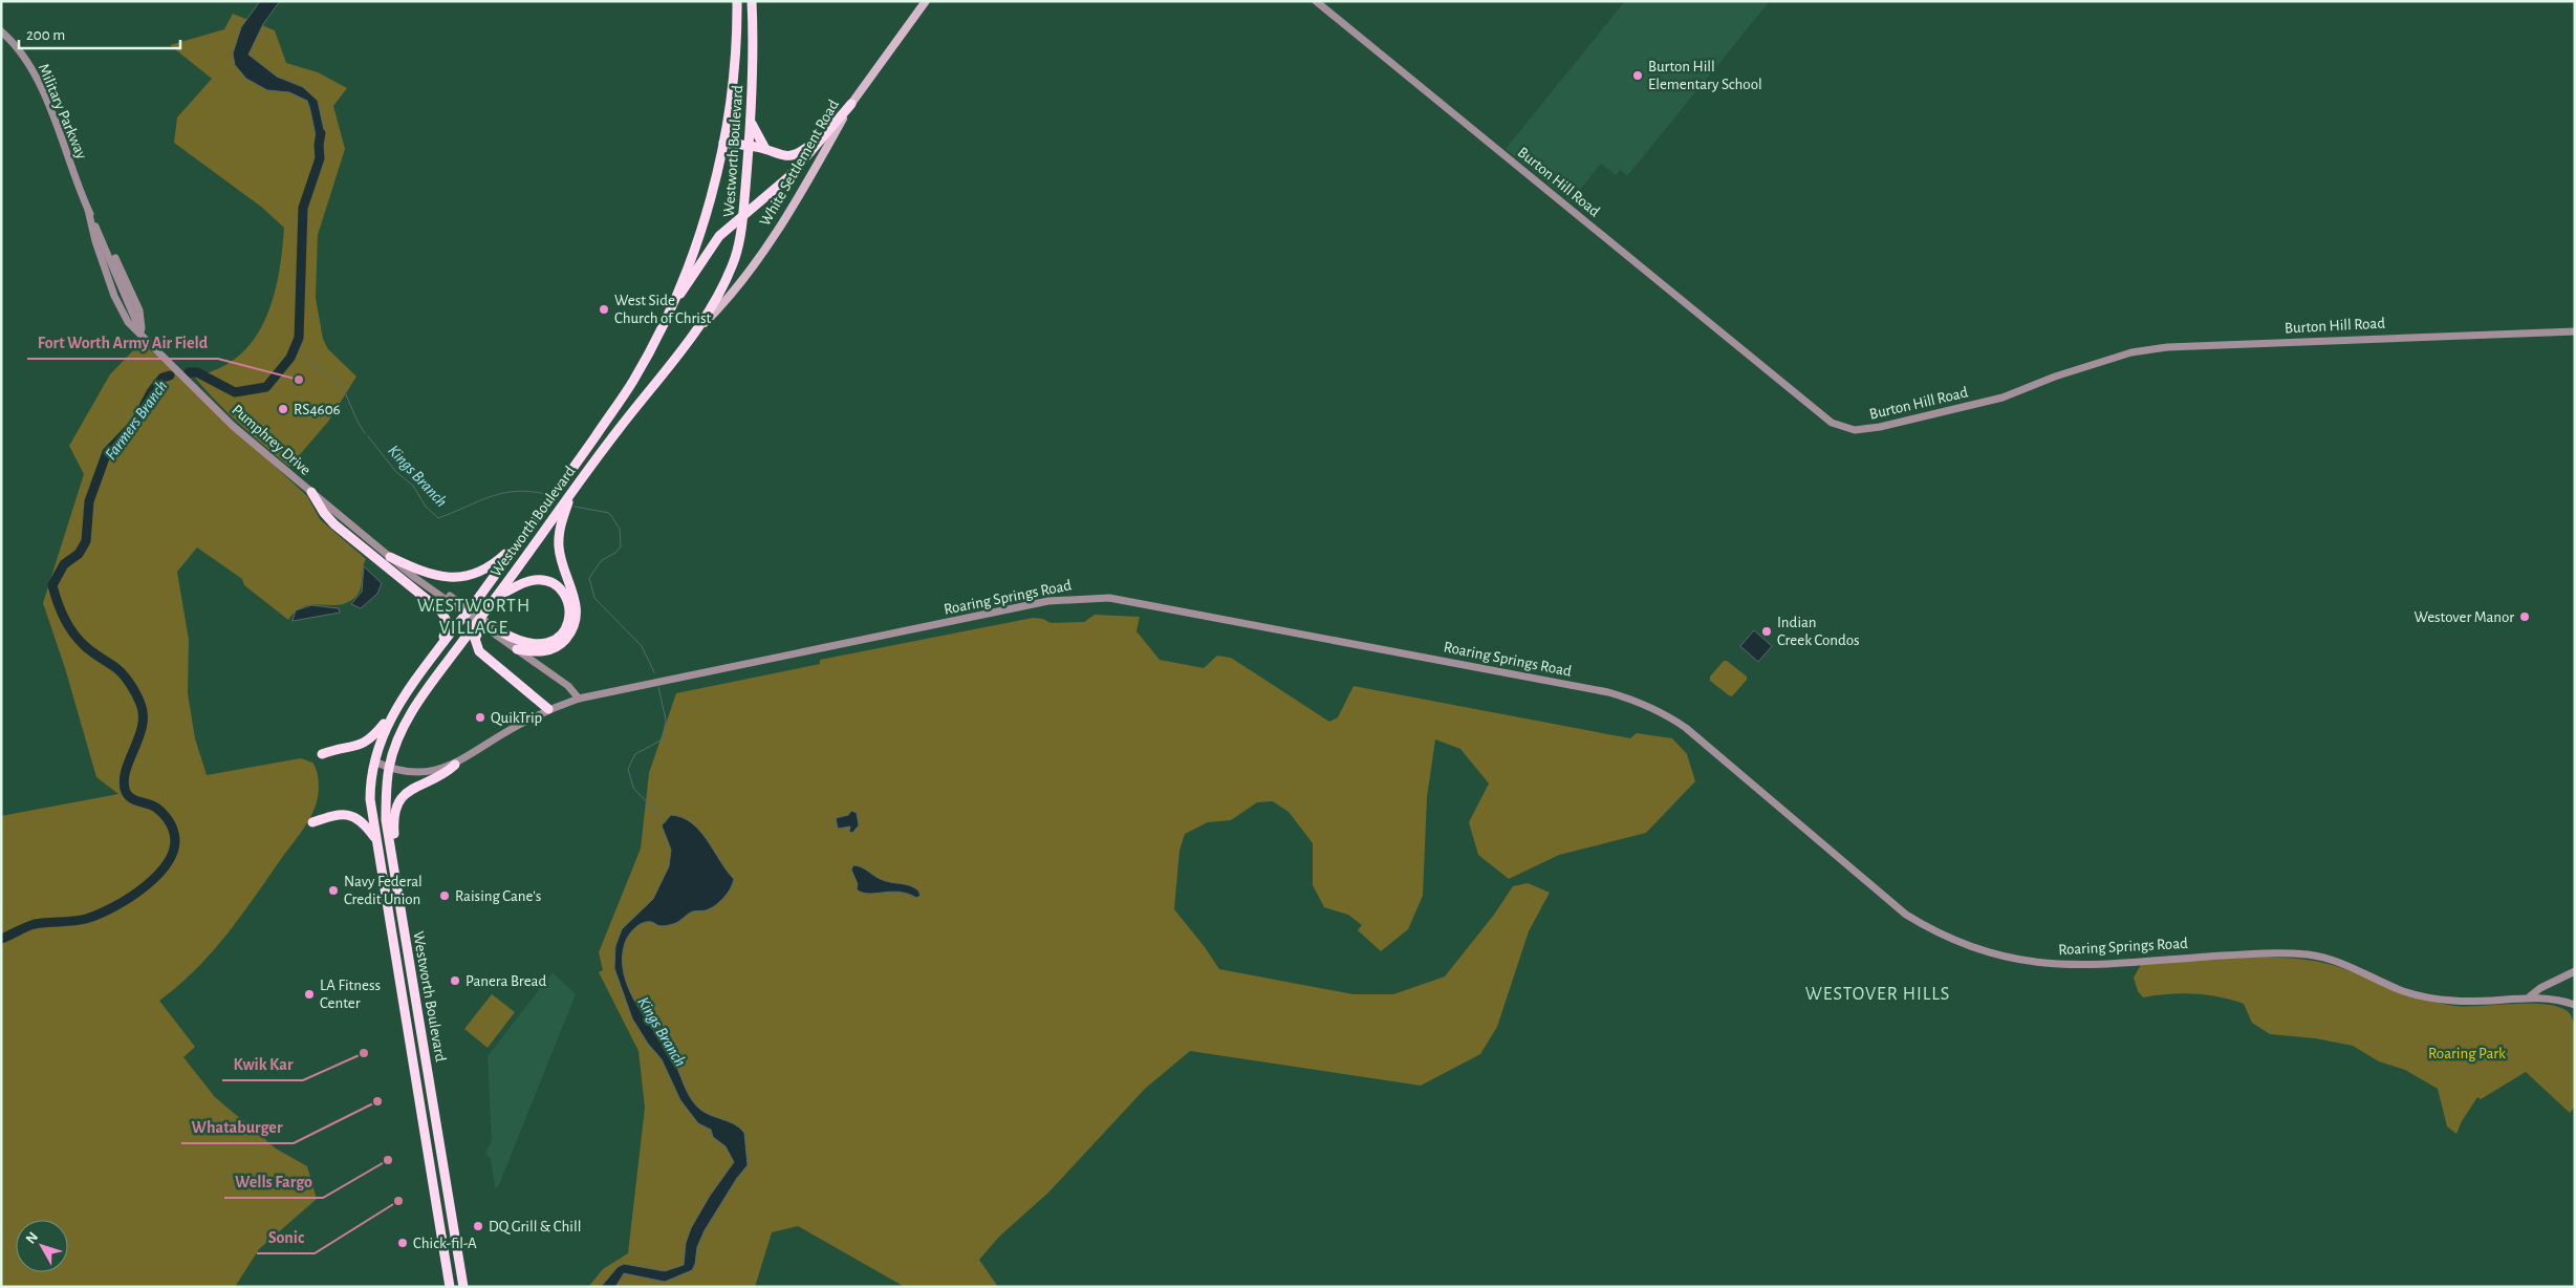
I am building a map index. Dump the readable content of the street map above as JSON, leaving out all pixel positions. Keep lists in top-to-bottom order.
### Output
{
  "streets": {
    "main road": ["Westworth Boulevard", "White Settlement Road"],
    "street": [
      "Military Parkway",
      "Burton Hill Road",
      "Pumphrey Drive",
      "Roaring Springs Road"
    ]
  },
  "crossings": [
    ["Military Parkway", "Pumphrey Drive"],
    ["Westworth Boulevard", "White Settlement Road"],
    ["Westworth Boulevard", "Roaring Springs Road"]
  ],
  "districts": ["WESTWORTH VILLAGE", "WESTOVER HILLS"],
  "water": ["Farmers Branch", "Kings Branch"],
  "parks": ["Roaring Park"],
  "places": [
    "Burton Hill Elementary School",
    "West Side Church of Christ",
    "Fort Worth Army Air Field",
    "RS4606",
    "Westover Manor",
    "Indian Creek Condos",
    "QuikTrip",
    "Navy Federal Credit Union",
    "Raising Cane's",
    "Panera Bread",
    "LA Fitness Center",
    "Kwik Kar",
    "Whataburger",
    "Wells Fargo",
    "Sonic",
    "DQ Grill & Chill",
    "Chick-fil-A"
  ],
  "scale_bar": "200 m",
  "north": "top left"
}
